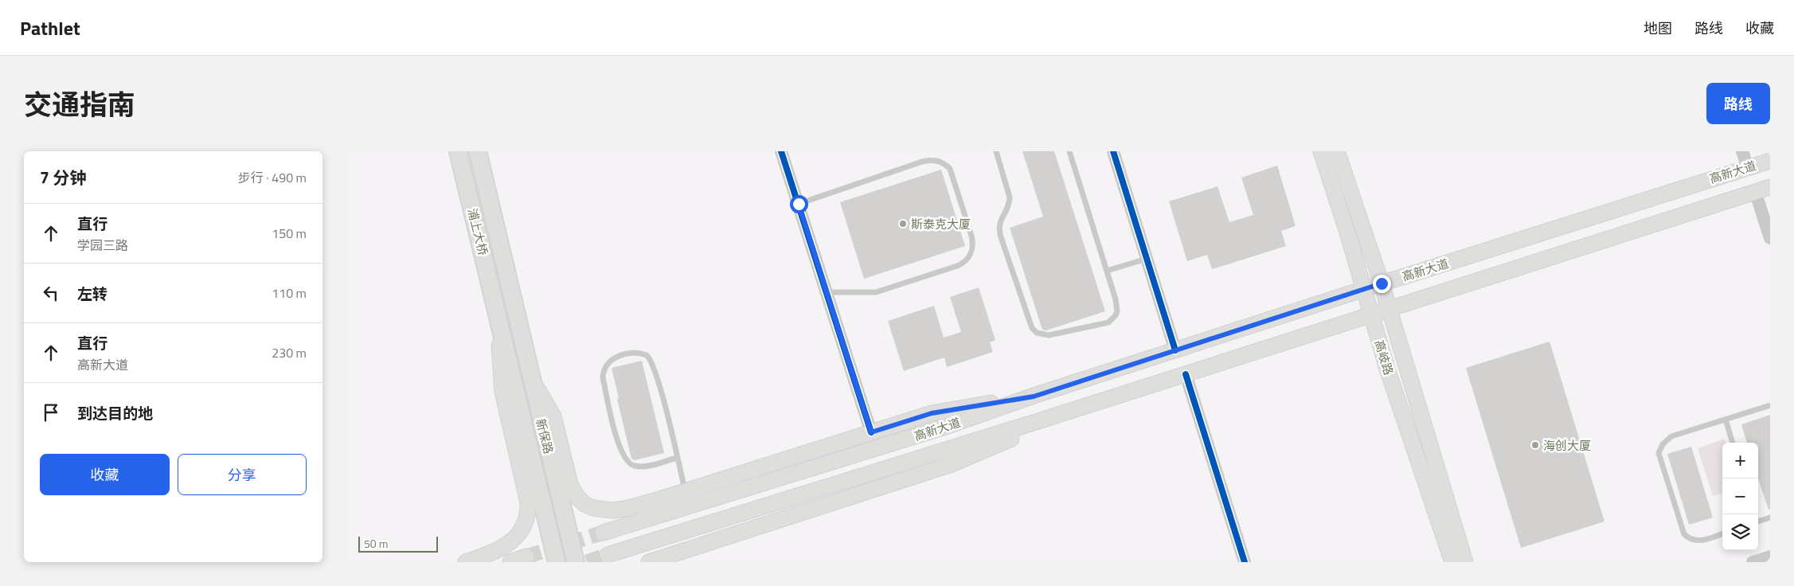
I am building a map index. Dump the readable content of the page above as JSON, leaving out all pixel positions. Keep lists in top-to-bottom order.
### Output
{
  "streets": {
    "main road": [
      "高新大道",
      "浦上大桥",
      "高岐路",
      "新保路"
    ]
  },
  "crossings": [
    ["高新大道", "高岐路"],
    ["浦上大桥", "新保路"]
  ],
  "places": ["斯泰克大厦", "海创大厦"],
  "scale_bar": "50 m",
  "page": {
    "header": "Pathlet",
    "nav": ["地图", "路线", "收藏"],
    "title": "交通指南",
    "buttons": [
      "路线",
      ["收藏", "分享"]
    ],
    "heading": ["7 分钟", "步行 · 490 m"],
    "list": [
      ["直行", "学园三路", "150 m"],
      ["左转", "110 m"],
      ["直行", "高新大道", "230 m"],
      "到达目的地"
    ],
    "map_buttons": ["+", "−"],
    "scale": "50 m"
  }
}
